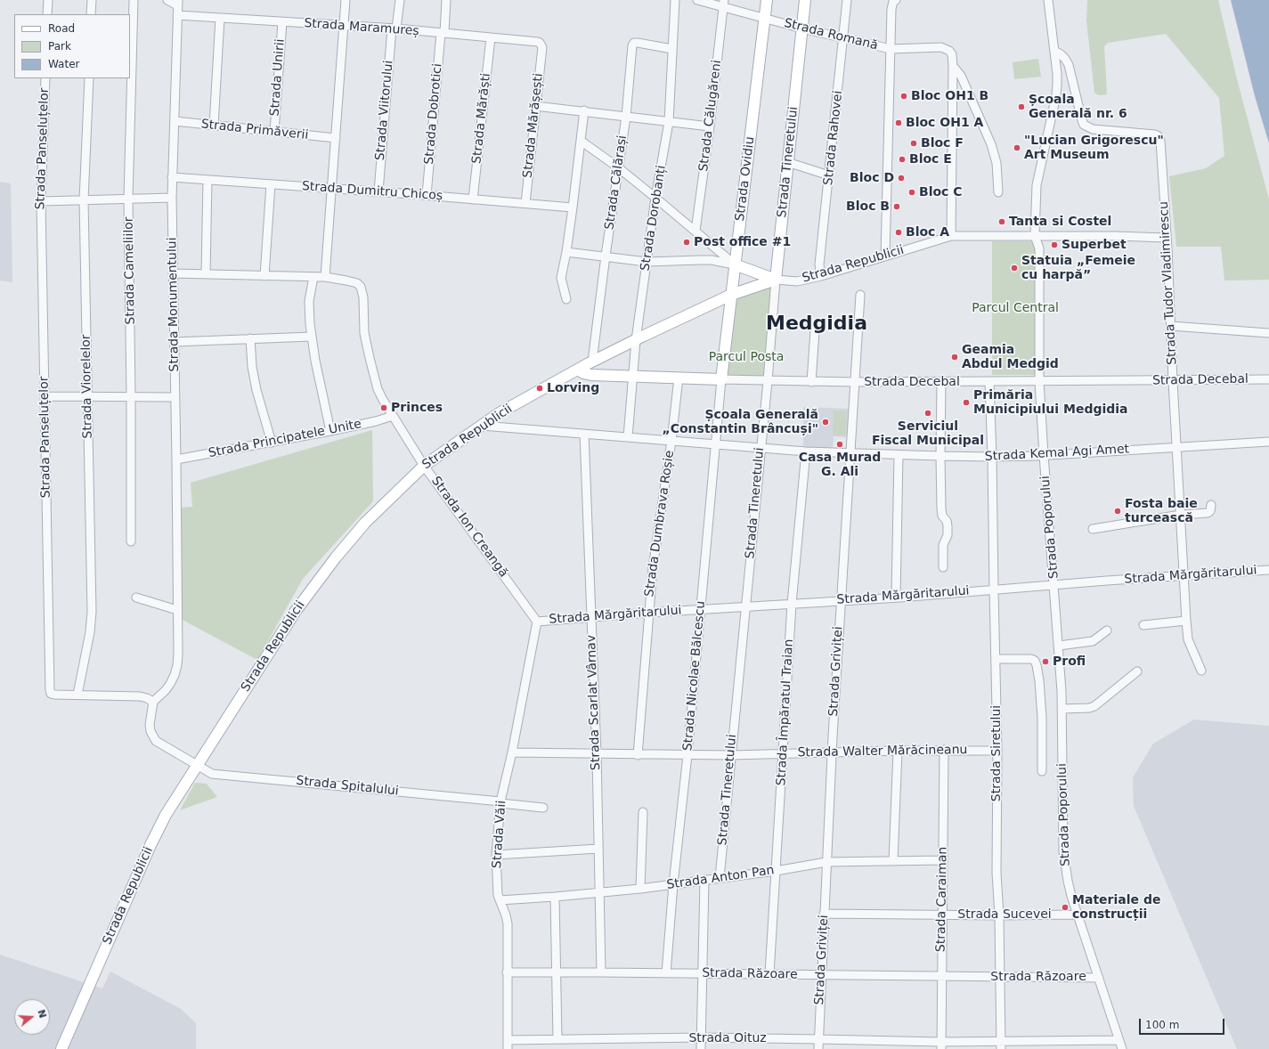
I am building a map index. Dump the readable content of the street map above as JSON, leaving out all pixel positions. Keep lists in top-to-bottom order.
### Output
{
  "streets": {
    "main road": [
      "Strada Tineretului",
      "Strada Ovidiu",
      "Strada Republicii",
      "Strada Decebal"
    ],
    "street": [
      "Strada Maramureș",
      "Strada Romană",
      "Strada Unirii",
      "Strada Viitorului",
      "Strada Dobrotici",
      "Strada Călugăreni",
      "Strada Mărăști",
      "Strada Mărășești",
      "Strada Primăverii",
      "Strada Rahovei",
      "Strada Panseluțelor",
      "Strada Călărași",
      "Strada Dumitru Chicoș",
      "Strada Dorobanți",
      "Strada Cameliilor",
      "Strada Tudor Vladimirescu",
      "Strada Monumentului",
      "Strada Viorelelor",
      "Strada Principatele Unite",
      "Strada Kemal Agi Amet",
      "Strada Dumbrava Roșie",
      "Strada Ion Creangă",
      "Strada Poporului",
      "Strada Mărgăritarului",
      "Strada Griviței",
      "Strada Nicolae Bălcescu",
      "Strada Scarlat Vârnav",
      "Strada Împăratul Traian",
      "Strada Walter Mărăcineanu",
      "Strada Siretului",
      "Strada Spitalului",
      "Strada Văii",
      "Strada Anton Pan",
      "Strada Caraiman",
      "Strada Sucevei",
      "Strada Răzoare",
      "Strada Oituz"
    ]
  },
  "crossings": [
    ["Strada Maramureș", "Strada Unirii"],
    ["Strada Maramureș", "Strada Viitorului"],
    ["Strada Maramureș", "Strada Dobrotici"],
    ["Strada Maramureș", "Strada Mărăști"],
    ["Strada Maramureș", "Strada Mărășești"],
    ["Strada Maramureș", "Strada Monumentului"],
    ["Strada Romană", "Strada Călugăreni"],
    ["Strada Romană", "Strada Rahovei"],
    ["Strada Romană", "Strada Tineretului"],
    ["Strada Romană", "Strada Ovidiu"],
    ["Strada Unirii", "Strada Primăverii"],
    ["Strada Viitorului", "Strada Dumitru Chicoș"],
    ["Strada Dobrotici", "Strada Dumitru Chicoș"],
    ["Strada Mărăști", "Strada Dumitru Chicoș"],
    ["Strada Mărășești", "Strada Dumitru Chicoș"],
    ["Strada Primăverii", "Strada Monumentului"],
    ["Strada Rahovei", "Strada Republicii"],
    ["Strada Panseluțelor", "Strada Monumentului"],
    ["Strada Panseluțelor", "Strada Viorelelor"],
    ["Strada Panseluțelor", "Strada Spitalului"],
    ["Strada Tineretului", "Strada Republicii"],
    ["Strada Tineretului", "Strada Decebal"],
    ["Strada Tineretului", "Strada Kemal Agi Amet"],
    ["Strada Tineretului", "Strada Mărgăritarului"],
    ["Strada Tineretului", "Strada Walter Mărăcineanu"],
    ["Strada Tineretului", "Strada Anton Pan"],
    ["Strada Ovidiu", "Strada Republicii"],
    ["Strada Ovidiu", "Strada Decebal"],
    ["Strada Ovidiu", "Strada Nicolae Bălcescu"],
    ["Strada Călărași", "Strada Dorobanți"],
    ["Strada Călărași", "Strada Republicii"],
    ["Strada Dumitru Chicoș", "Strada Monumentului"],
    ["Strada Dorobanți", "Strada Republicii"],
    ["Strada Dorobanți", "Strada Decebal"],
    ["Strada Dorobanți", "Strada Kemal Agi Amet"],
    ["Strada Republicii", "Strada Tudor Vladimirescu"],
    ["Strada Republicii", "Strada Decebal"],
    ["Strada Republicii", "Strada Kemal Agi Amet"],
    ["Strada Republicii", "Strada Ion Creangă"],
    ["Strada Republicii", "Strada Poporului"],
    ["Strada Republicii", "Strada Spitalului"],
    ["Strada Tudor Vladimirescu", "Strada Decebal"],
    ["Strada Tudor Vladimirescu", "Strada Kemal Agi Amet"],
    ["Strada Tudor Vladimirescu", "Strada Poporului"],
    ["Strada Tudor Vladimirescu", "Strada Mărgăritarului"],
    ["Strada Monumentului", "Strada Principatele Unite"],
    ["Strada Monumentului", "Strada Spitalului"],
    ["Strada Decebal", "Strada Dumbrava Roșie"],
    ["Strada Decebal", "Strada Poporului"],
    ["Strada Decebal", "Strada Griviței"],
    ["Strada Decebal", "Strada Nicolae Bălcescu"],
    ["Strada Decebal", "Strada Siretului"],
    ["Strada Principatele Unite", "Strada Ion Creangă"],
    ["Strada Kemal Agi Amet", "Strada Dumbrava Roșie"],
    ["Strada Kemal Agi Amet", "Strada Poporului"],
    ["Strada Kemal Agi Amet", "Strada Griviței"],
    ["Strada Kemal Agi Amet", "Strada Nicolae Bălcescu"],
    ["Strada Kemal Agi Amet", "Strada Scarlat Vârnav"],
    ["Strada Kemal Agi Amet", "Strada Împăratul Traian"],
    ["Strada Kemal Agi Amet", "Strada Siretului"],
    ["Strada Dumbrava Roșie", "Strada Mărgăritarului"],
    ["Strada Dumbrava Roșie", "Strada Walter Mărăcineanu"],
    ["Strada Ion Creangă", "Strada Mărgăritarului"],
    ["Strada Ion Creangă", "Strada Văii"],
    ["Strada Poporului", "Strada Mărgăritarului"],
    ["Strada Poporului", "Strada Sucevei"],
    ["Strada Poporului", "Strada Răzoare"],
    ["Strada Poporului", "Strada Oituz"],
    ["Strada Mărgăritarului", "Strada Griviței"],
    ["Strada Mărgăritarului", "Strada Nicolae Bălcescu"],
    ["Strada Mărgăritarului", "Strada Scarlat Vârnav"],
    ["Strada Mărgăritarului", "Strada Împăratul Traian"],
    ["Strada Mărgăritarului", "Strada Siretului"],
    ["Strada Mărgăritarului", "Strada Văii"],
    ["Strada Griviței", "Strada Walter Mărăcineanu"],
    ["Strada Griviței", "Strada Anton Pan"],
    ["Strada Griviței", "Strada Sucevei"],
    ["Strada Griviței", "Strada Răzoare"],
    ["Strada Griviței", "Strada Oituz"],
    ["Strada Nicolae Bălcescu", "Strada Walter Mărăcineanu"],
    ["Strada Nicolae Bălcescu", "Strada Anton Pan"],
    ["Strada Nicolae Bălcescu", "Strada Răzoare"],
    ["Strada Scarlat Vârnav", "Strada Walter Mărăcineanu"],
    ["Strada Scarlat Vârnav", "Strada Anton Pan"],
    ["Strada Scarlat Vârnav", "Strada Răzoare"],
    ["Strada Împăratul Traian", "Strada Walter Mărăcineanu"],
    ["Strada Împăratul Traian", "Strada Anton Pan"],
    ["Strada Împăratul Traian", "Strada Răzoare"],
    ["Strada Walter Mărăcineanu", "Strada Siretului"],
    ["Strada Walter Mărăcineanu", "Strada Văii"],
    ["Strada Walter Mărăcineanu", "Strada Caraiman"],
    ["Strada Siretului", "Strada Sucevei"],
    ["Strada Siretului", "Strada Răzoare"],
    ["Strada Siretului", "Strada Oituz"],
    ["Strada Spitalului", "Strada Văii"],
    ["Strada Văii", "Strada Anton Pan"],
    ["Strada Văii", "Strada Răzoare"],
    ["Strada Văii", "Strada Oituz"],
    ["Strada Anton Pan", "Strada Caraiman"],
    ["Strada Caraiman", "Strada Sucevei"],
    ["Strada Caraiman", "Strada Răzoare"],
    ["Strada Caraiman", "Strada Oituz"]
  ],
  "districts": ["Medgidia"],
  "parks": ["Parcul Central", "Parcul Posta"],
  "places": [
    "Bloc OH1 B",
    "Școala Generală nr. 6",
    "Bloc OH1 A",
    "Bloc F",
    "\"Lucian Grigorescu\" Art Museum",
    "Bloc E",
    "Bloc D",
    "Bloc C",
    "Bloc B",
    "Tanta si Costel",
    "Bloc A",
    "Post office #1",
    "Superbet",
    "Statuia „Femeie cu harpă”",
    "Geamia Abdul Medgid",
    "Lorving",
    "Primăria Municipiului Medgidia",
    "Princes",
    "Serviciul Fiscal Municipal",
    "Școala Generală „Constantin Brâncuși\"",
    "Casa Murad G. Ali",
    "Fosta baie turcească",
    "Profi",
    "Materiale de construcții"
  ],
  "legend": ["Road", "Park", "Water"],
  "scale_bar": "100 m",
  "north": "right"
}
